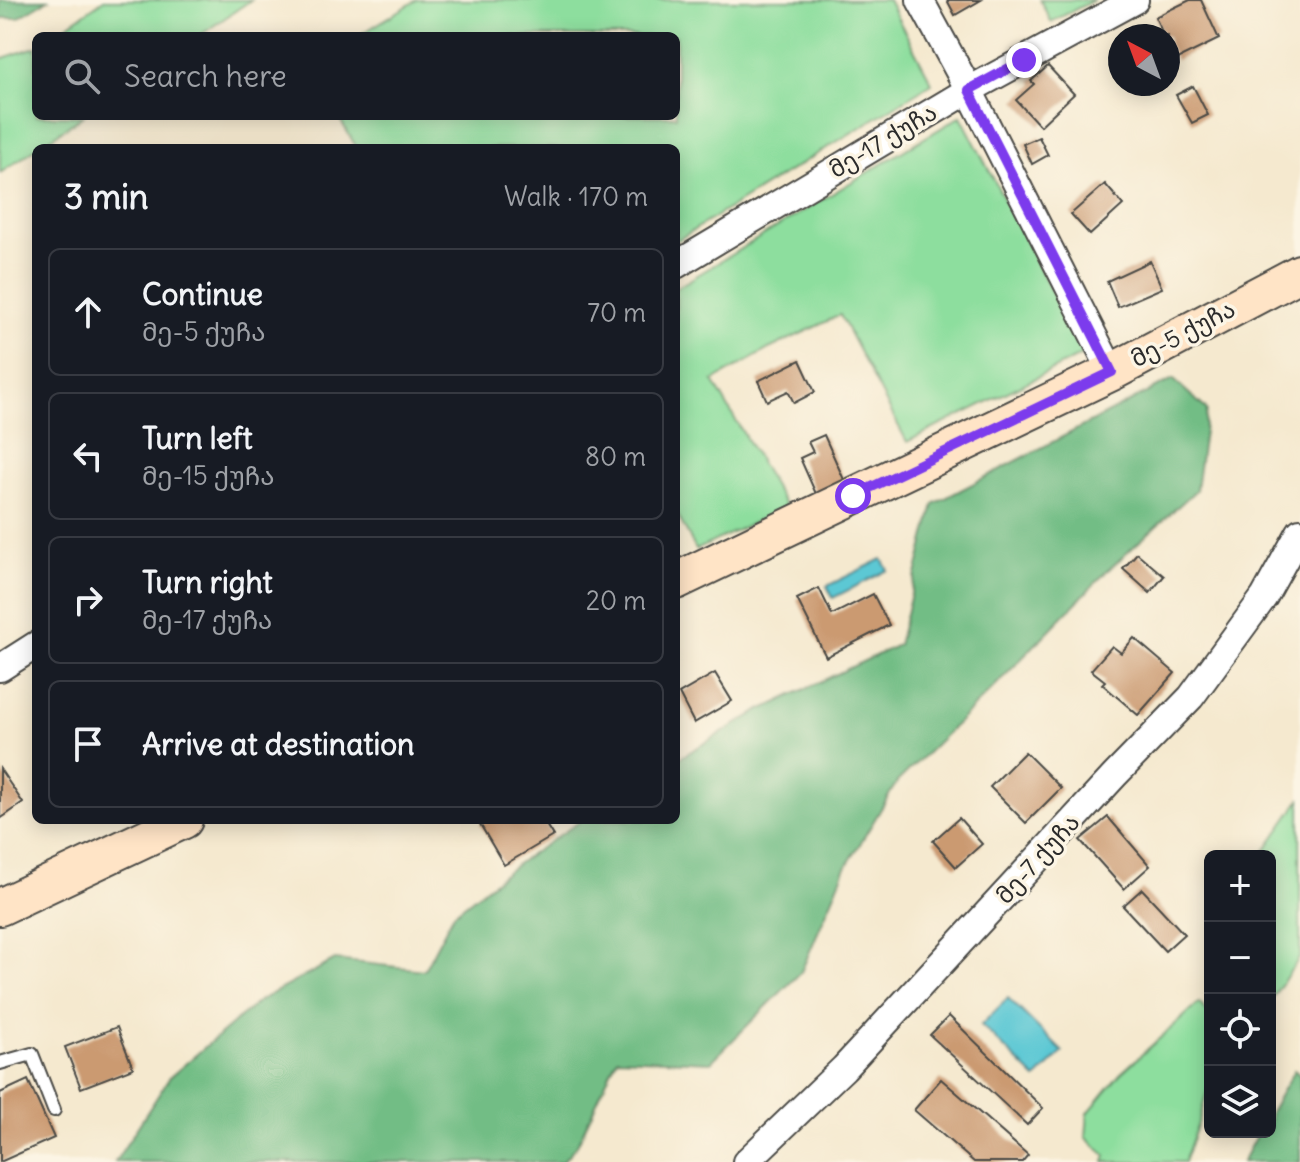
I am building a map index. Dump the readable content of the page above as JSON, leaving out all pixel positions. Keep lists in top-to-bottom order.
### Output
{
  "streets": {
    "street": ["მე-17 ქუჩა", "მე-5 ქუჩა", "მე-7 ქუჩა"]
  },
  "north": "top left",
  "page": {
    "search": "Search here",
    "heading": ["3 min", "Walk · 170 m"],
    "list": [
      ["Continue", "მე-5 ქუჩა", "70 m"],
      ["Turn left", "მე-15 ქუჩა", "80 m"],
      ["Turn right", "მე-17 ქუჩა", "20 m"],
      "Arrive at destination"
    ],
    "map_buttons": ["+", "−"]
  }
}
